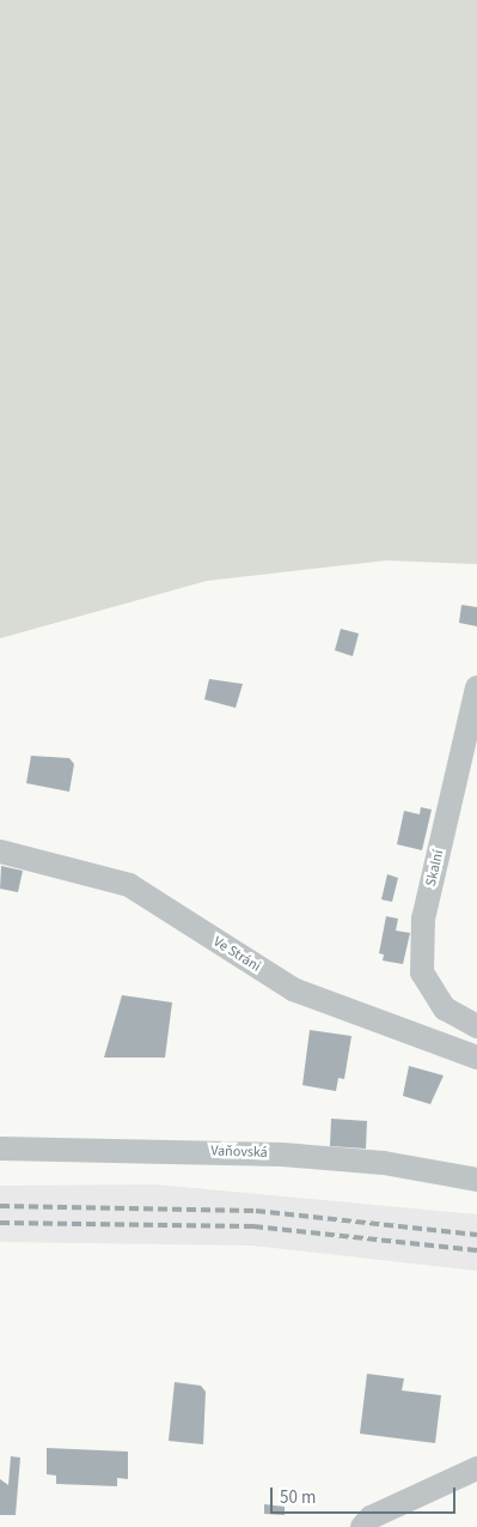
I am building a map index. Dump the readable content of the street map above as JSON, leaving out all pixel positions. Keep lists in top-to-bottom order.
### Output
{
  "streets": {
    "street": ["Skalní", "Ve Stráni", "Vaňovská"]
  },
  "scale_bar": "50 m"
}
